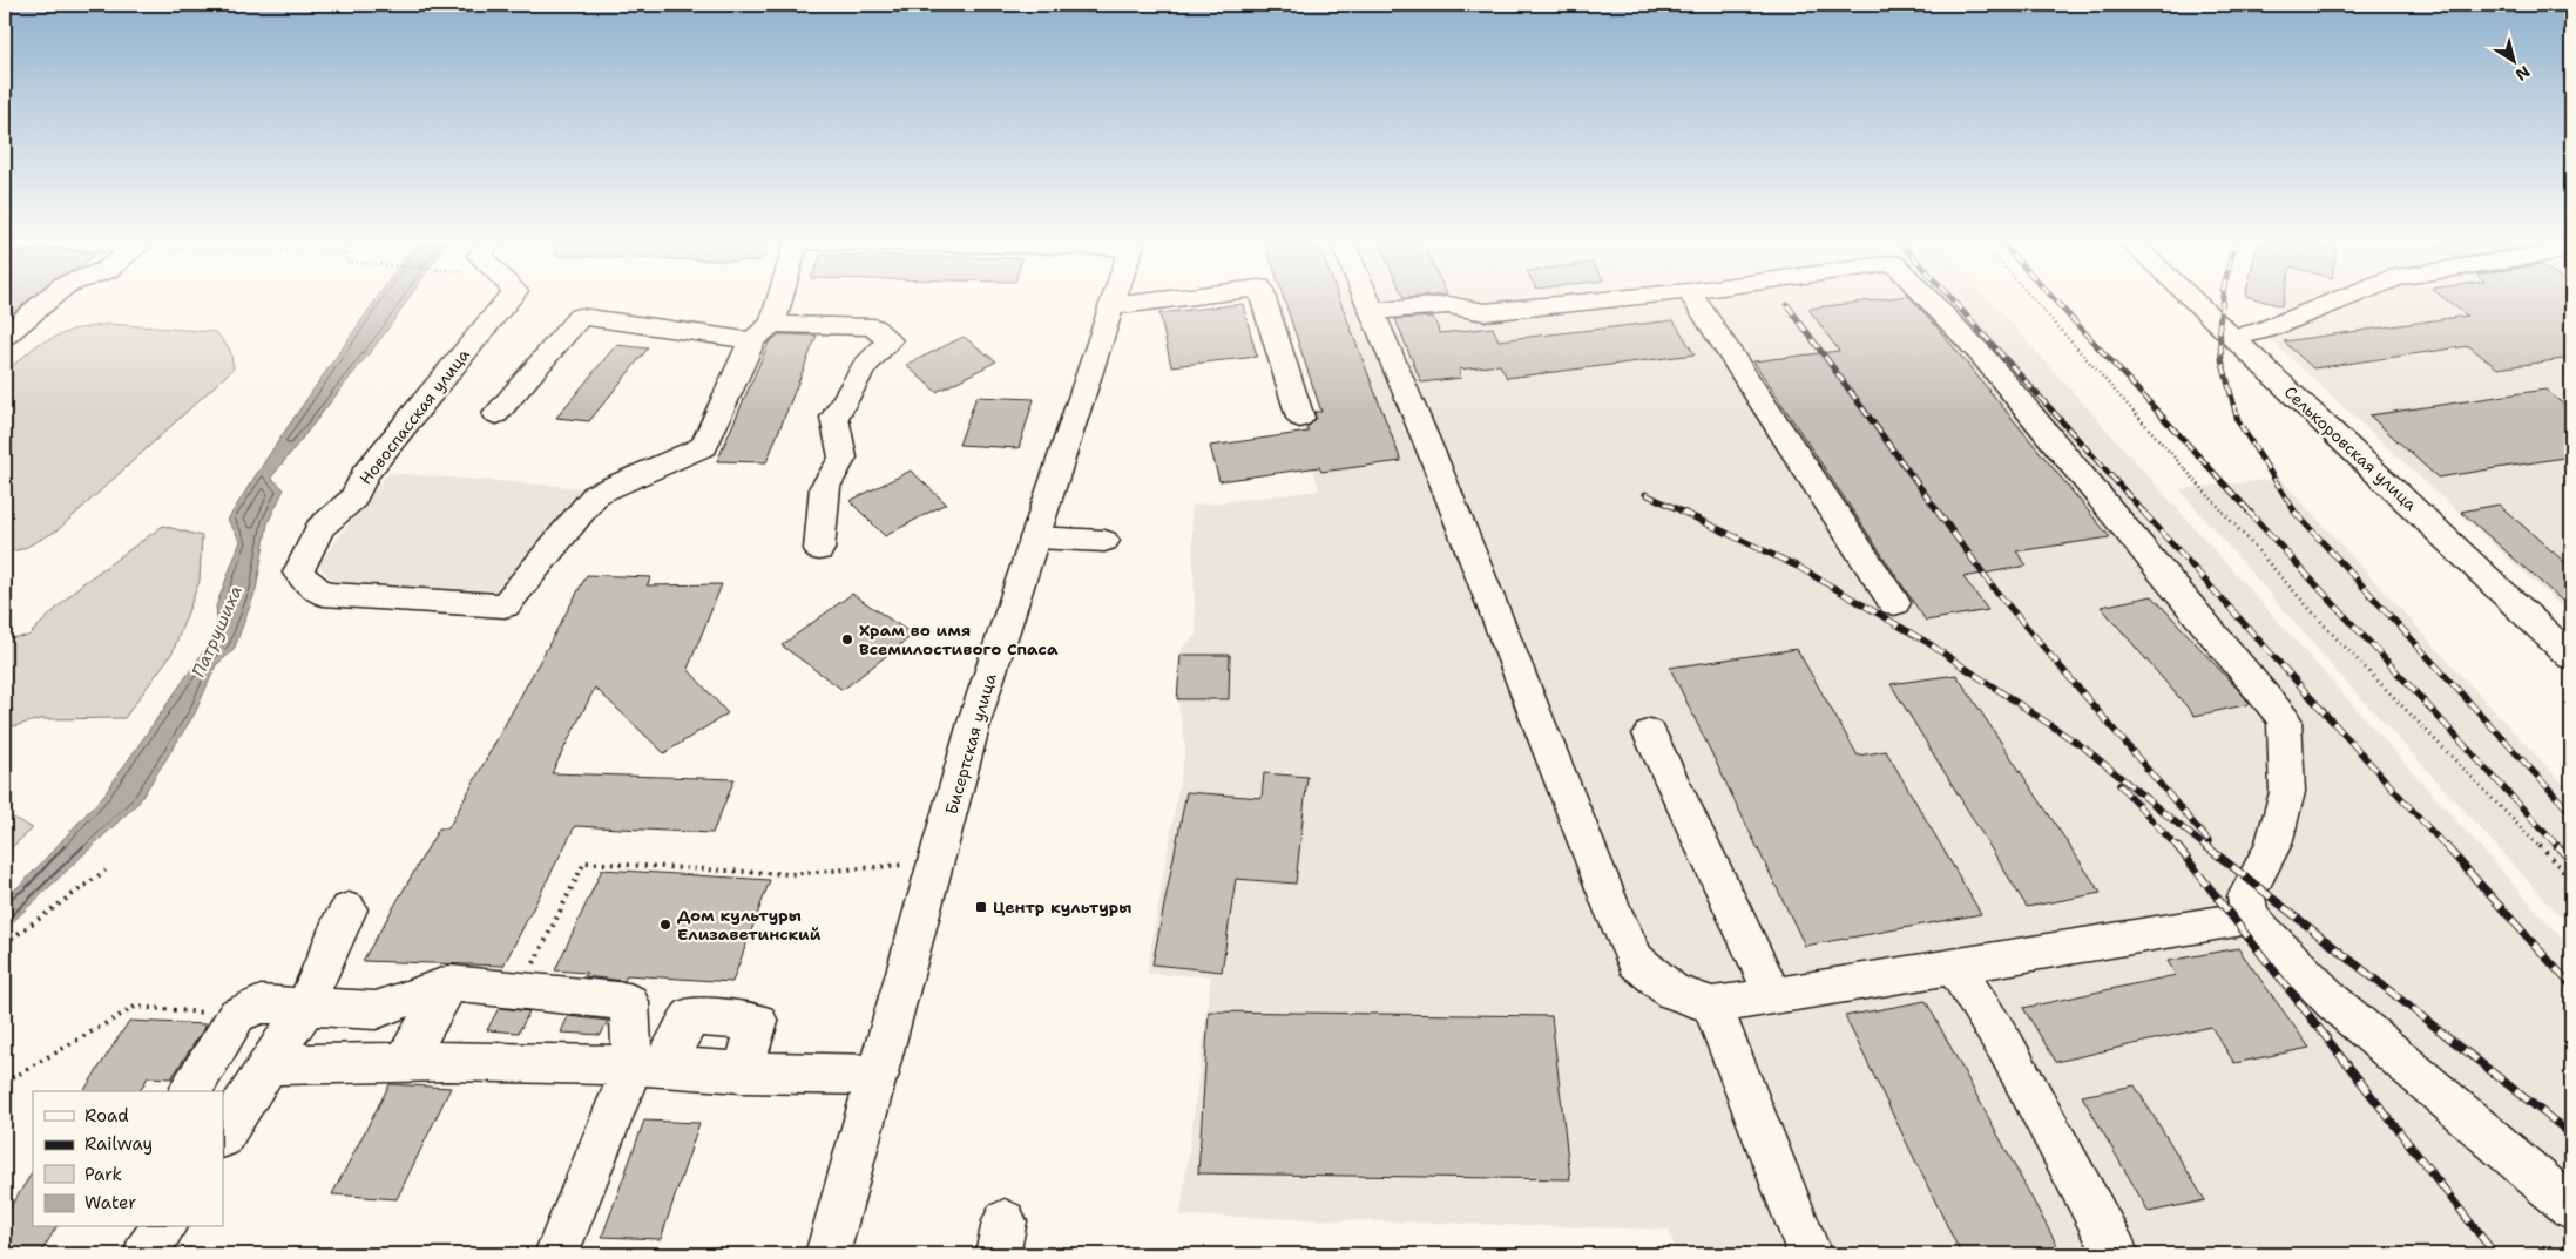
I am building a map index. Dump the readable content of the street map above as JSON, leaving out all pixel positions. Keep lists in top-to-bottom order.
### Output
{
  "streets": {
    "main road": ["Новоспасская улица", "Селькоровская улица", "Бисертская улица"]
  },
  "water": ["Патрушиха"],
  "places": {
    "other": ["Храм во имя Всемилостивого Спаса", "Дом культуры Елизаветинский"],
    "transit": ["Центр культуры"]
  },
  "legend": [
    "Road",
    "Railway",
    "Park",
    "Water"
  ],
  "north": "bottom right"
}
